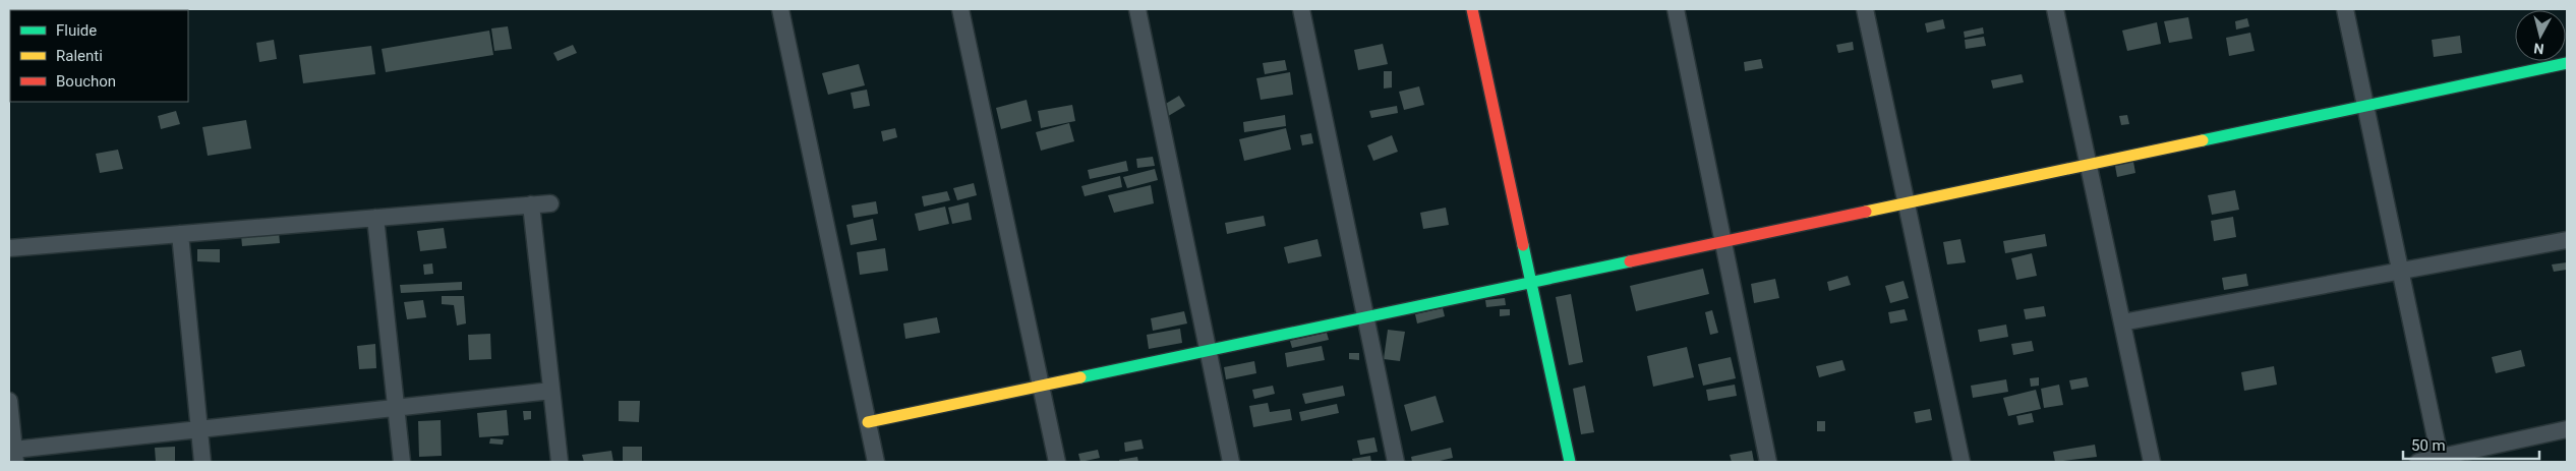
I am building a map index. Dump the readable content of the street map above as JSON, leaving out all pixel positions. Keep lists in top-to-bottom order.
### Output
{
  "legend": ["Fluide", "Ralenti", "Bouchon"],
  "scale_bar": "50 m",
  "north": "bottom"
}
